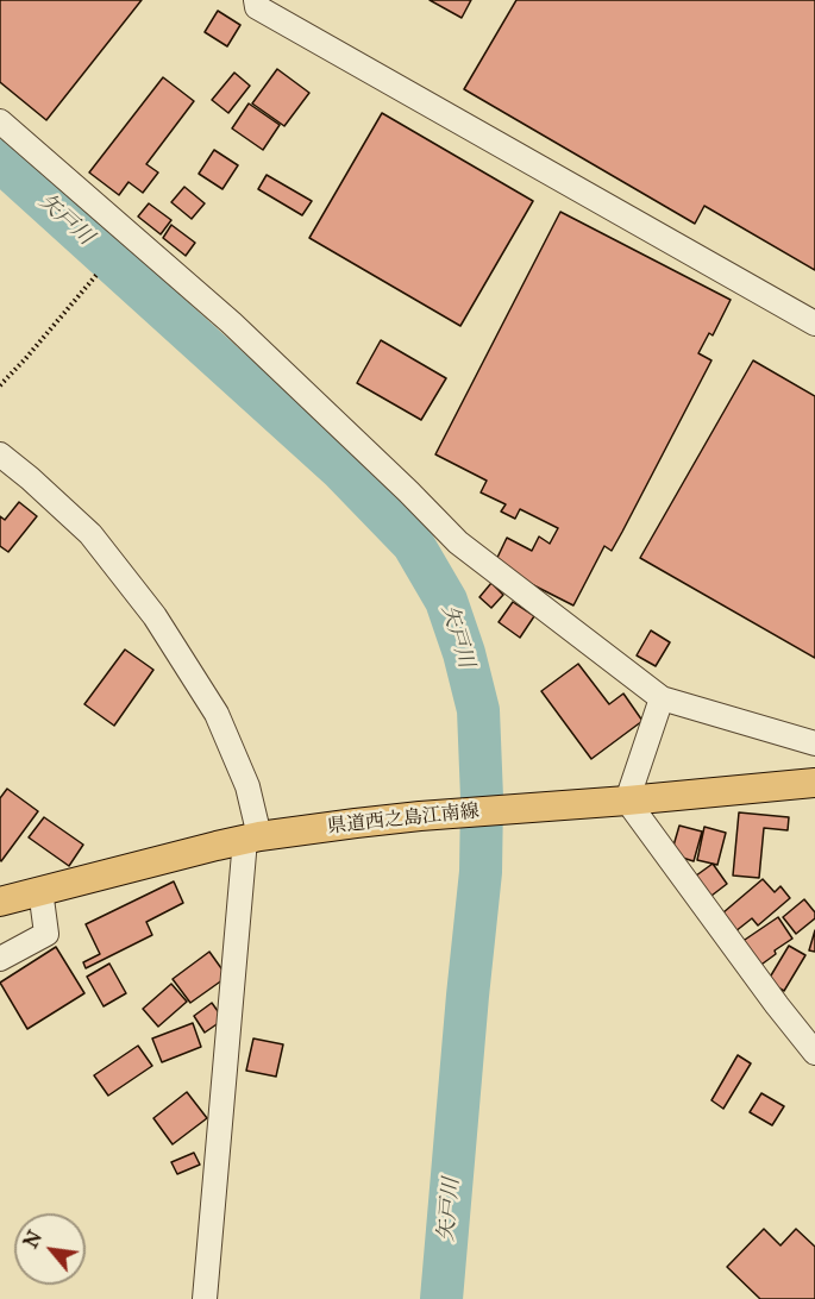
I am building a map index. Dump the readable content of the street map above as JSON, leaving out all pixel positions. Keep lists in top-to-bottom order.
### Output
{
  "streets": {
    "main road": ["県道西之島江南線"]
  },
  "water": ["矢戸川"],
  "north": "top left"
}
